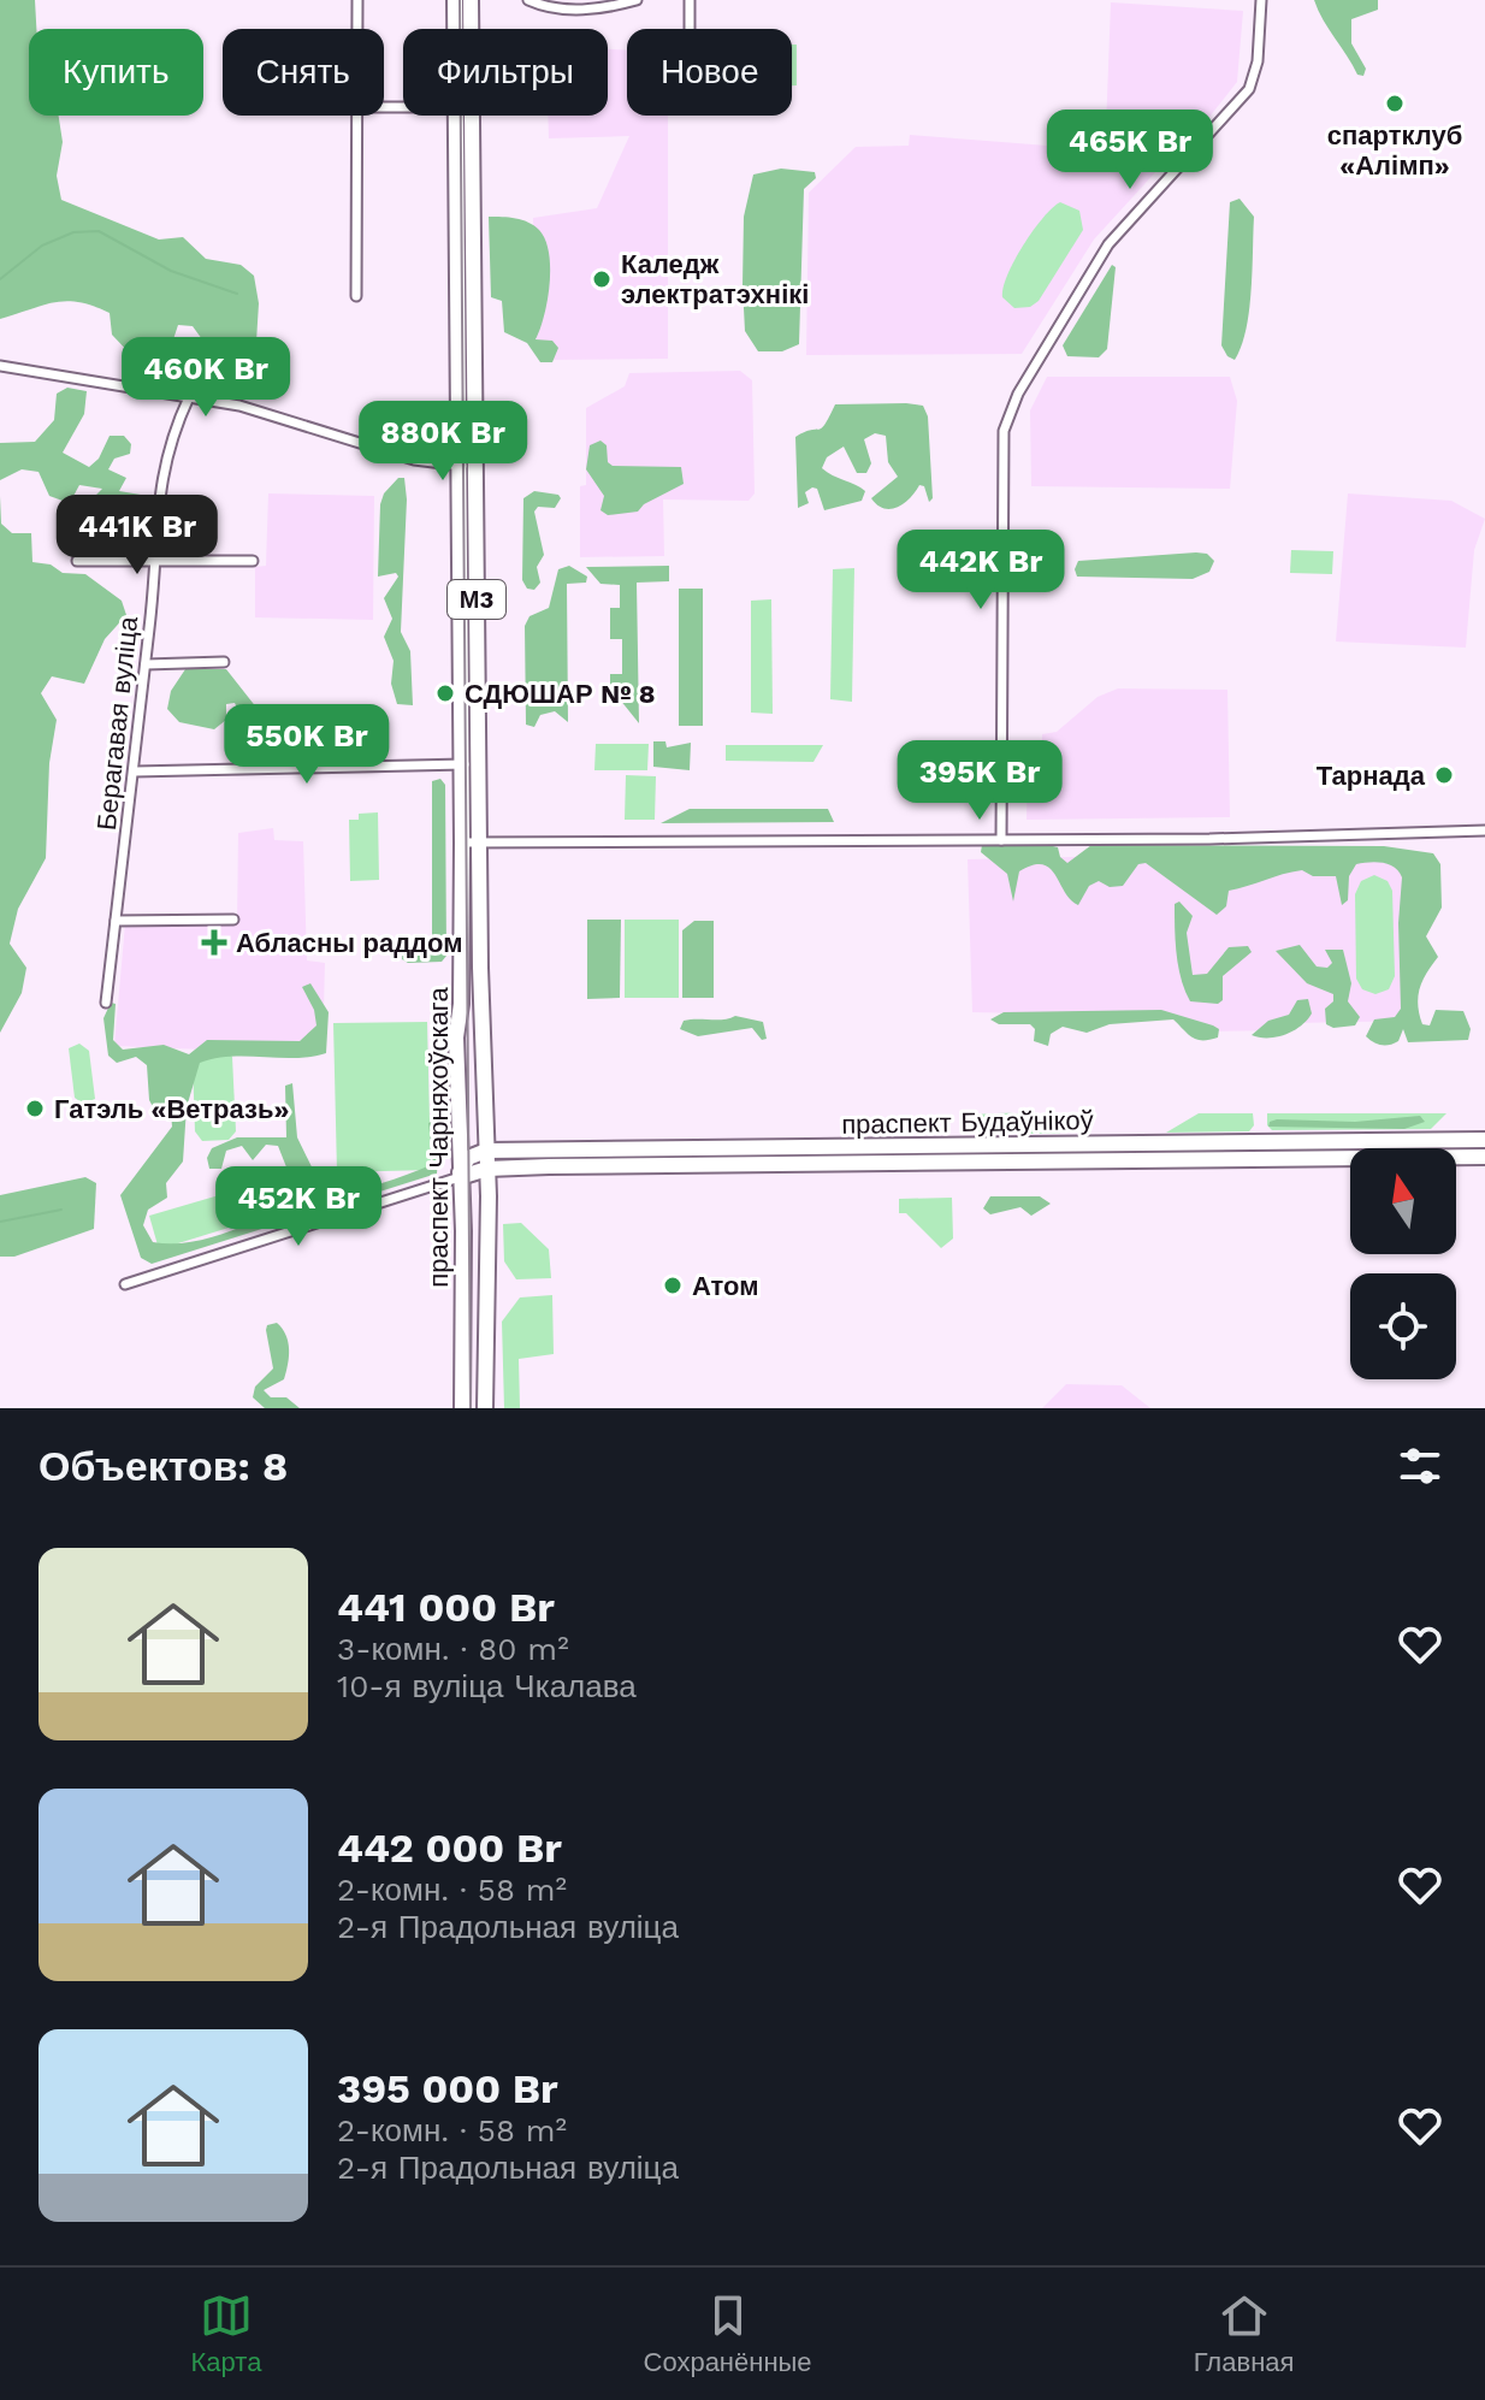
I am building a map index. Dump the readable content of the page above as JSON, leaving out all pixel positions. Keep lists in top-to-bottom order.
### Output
{
  "streets": {
    "main road": ["М3", "праспект Будаўнікоў", "праспект Чарняхоўскага"],
    "street": ["Берагавая вуліца"]
  },
  "crossings": [
    ["праспект Будаўнікоў", "праспект Чарняхоўскага"]
  ],
  "places": {
    "other": [
      "спартклуб «Алімп»",
      "Каледж электратэхнікі",
      "СДЮШАР № 8",
      "Тарнада",
      "Гатэль «Ветразь»",
      "Атом"
    ],
    "health": ["Абласны раддом"]
  },
  "north": "top",
  "page": {
    "chip": [
      "Купить",
      "Снять",
      "Фильтры",
      "Новое"
    ],
    "price": [
      "465K Br",
      "460K Br",
      "880K Br",
      "441K Br",
      "442K Br",
      "550K Br",
      "395K Br",
      "452K Br"
    ],
    "heading": "Объектов: 8",
    "list": [
      {
        "name": "441 000 Br",
        "note": "3-комн. · 80 m² · 10-я вуліца Чкалава"
      },
      {
        "name": "442 000 Br",
        "note": "2-комн. · 58 m² · 2-я Прадольная вуліца"
      },
      {
        "name": "395 000 Br",
        "note": "2-комн. · 58 m² · 2-я Прадольная вуліца"
      }
    ],
    "tabs": ["Карта", "Сохранённые", "Главная"]
  }
}
